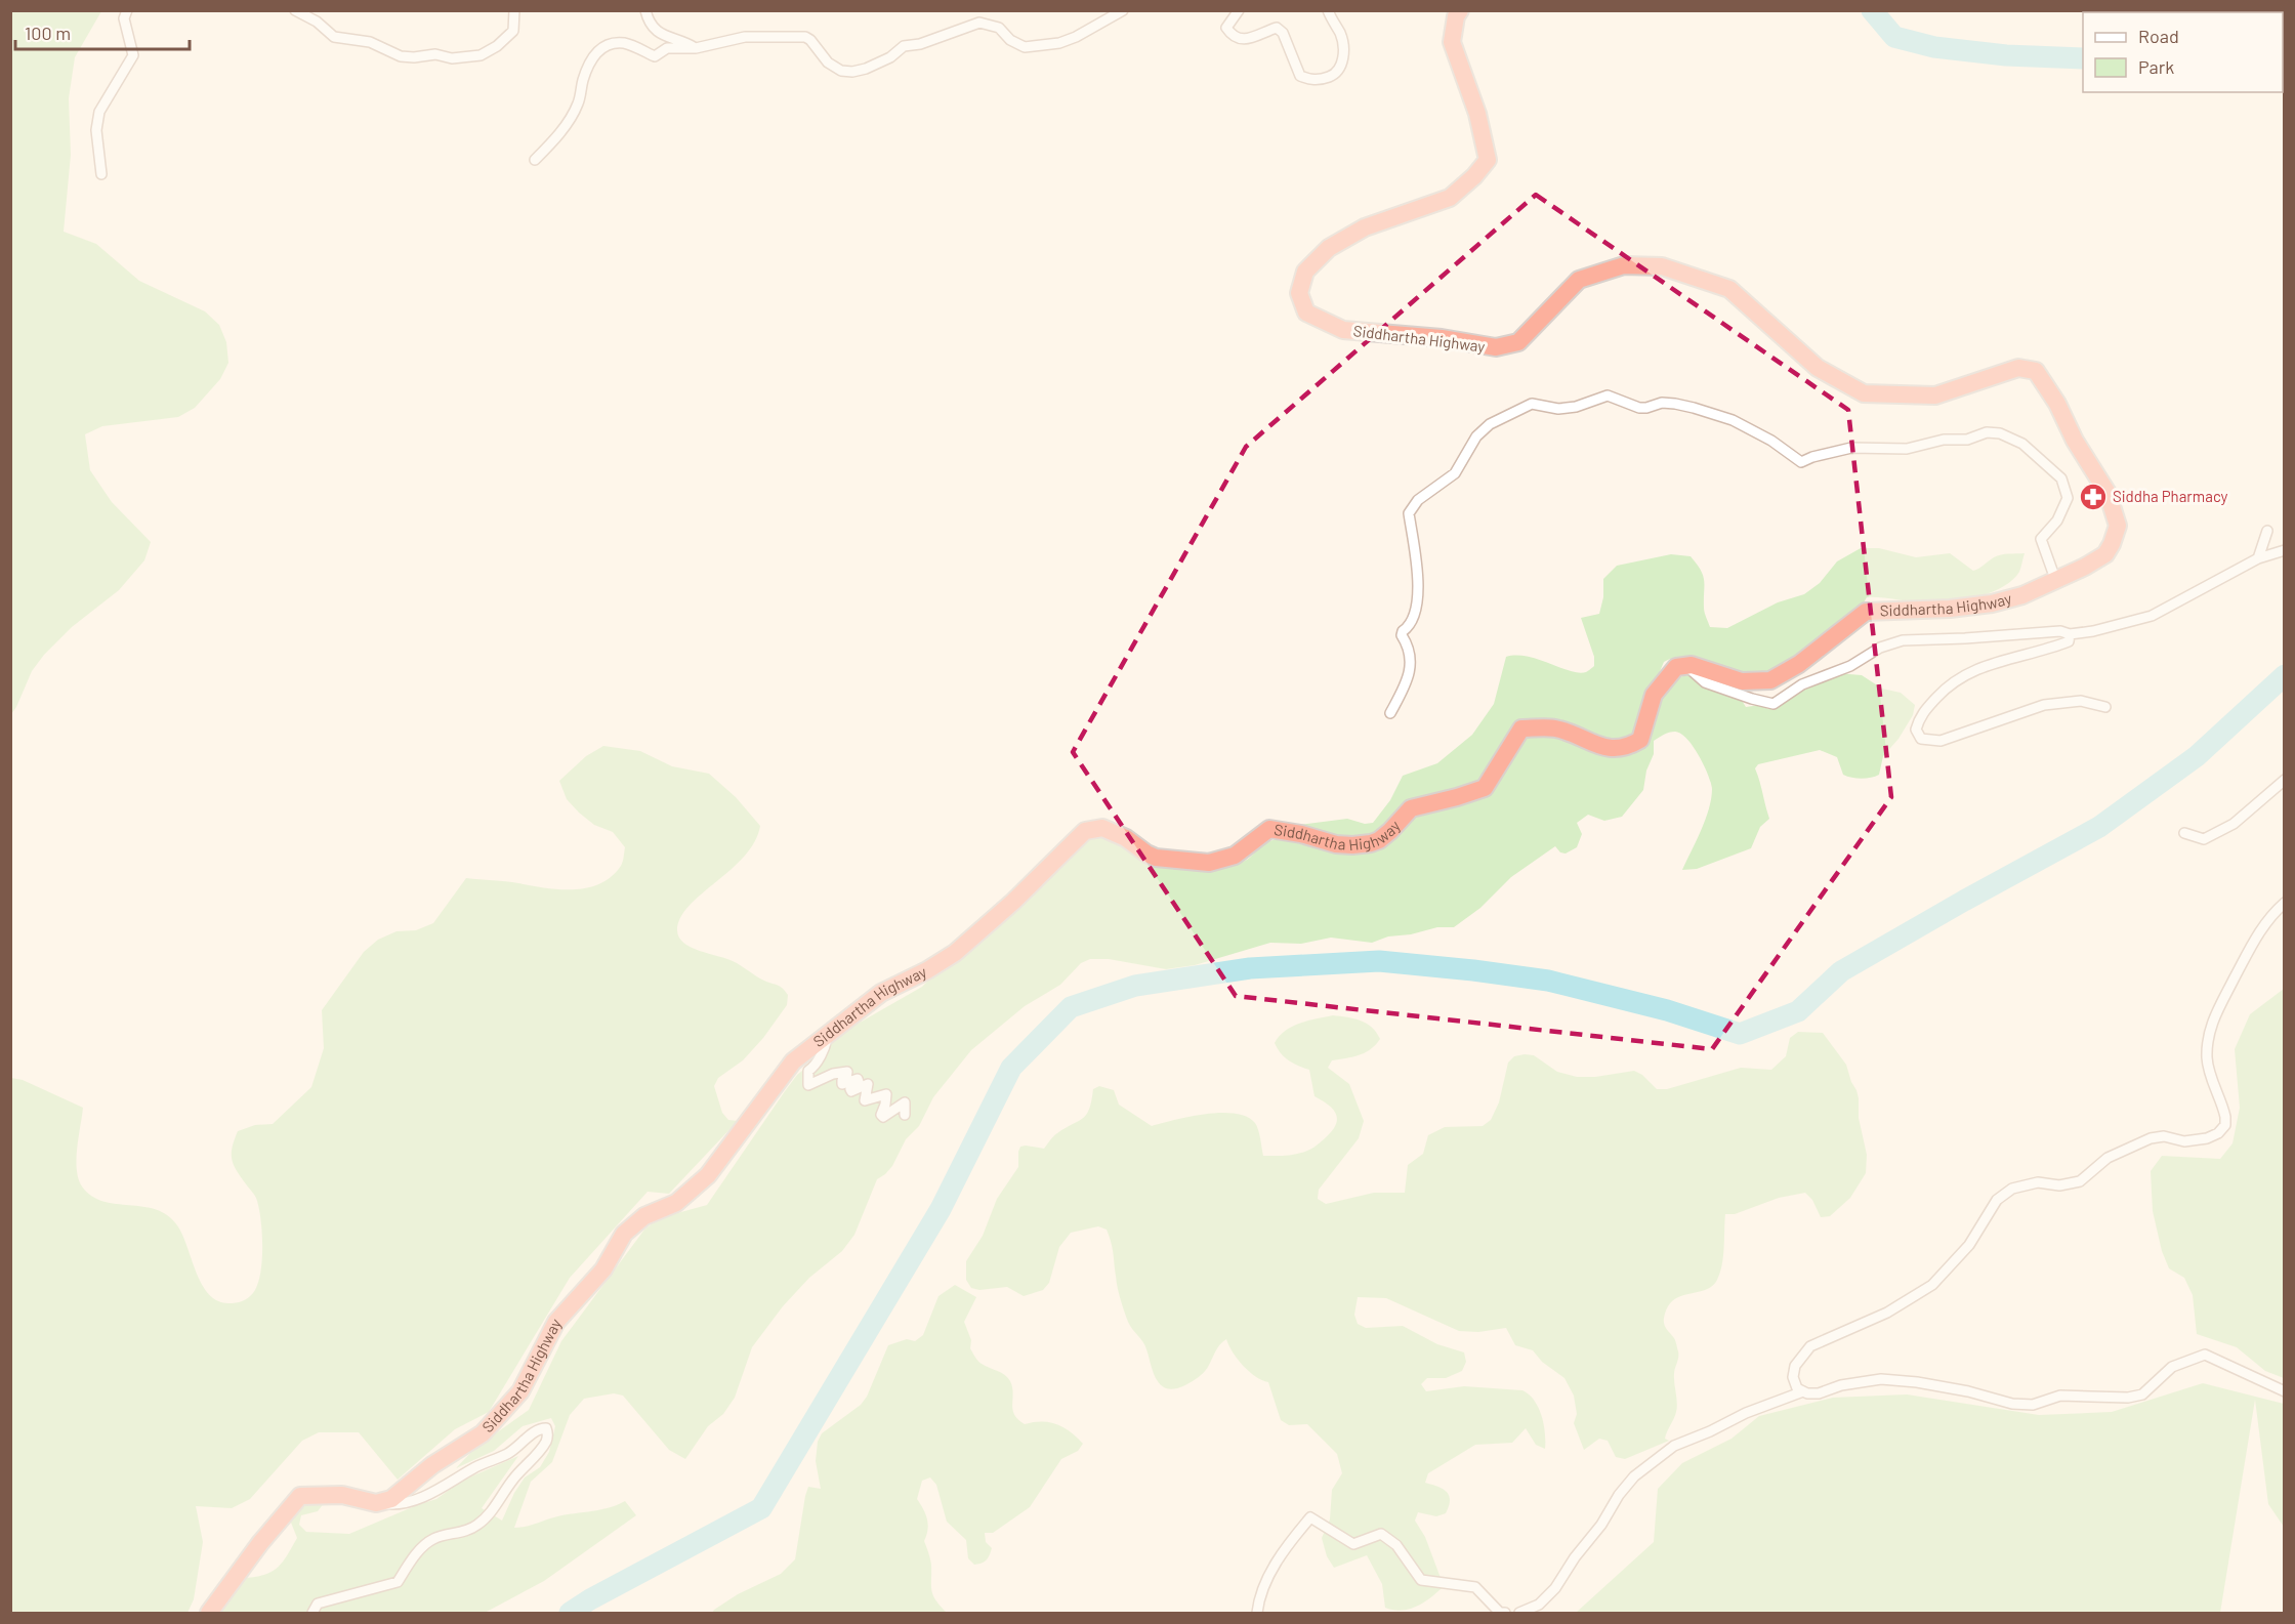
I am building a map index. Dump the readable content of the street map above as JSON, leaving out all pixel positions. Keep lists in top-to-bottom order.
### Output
{
  "streets": {
    "highway": ["Siddhartha Highway"]
  },
  "places": {
    "pharmacy": ["Siddha Pharmacy"]
  },
  "legend": ["Road", "Park"],
  "scale_bar": "100 m"
}
